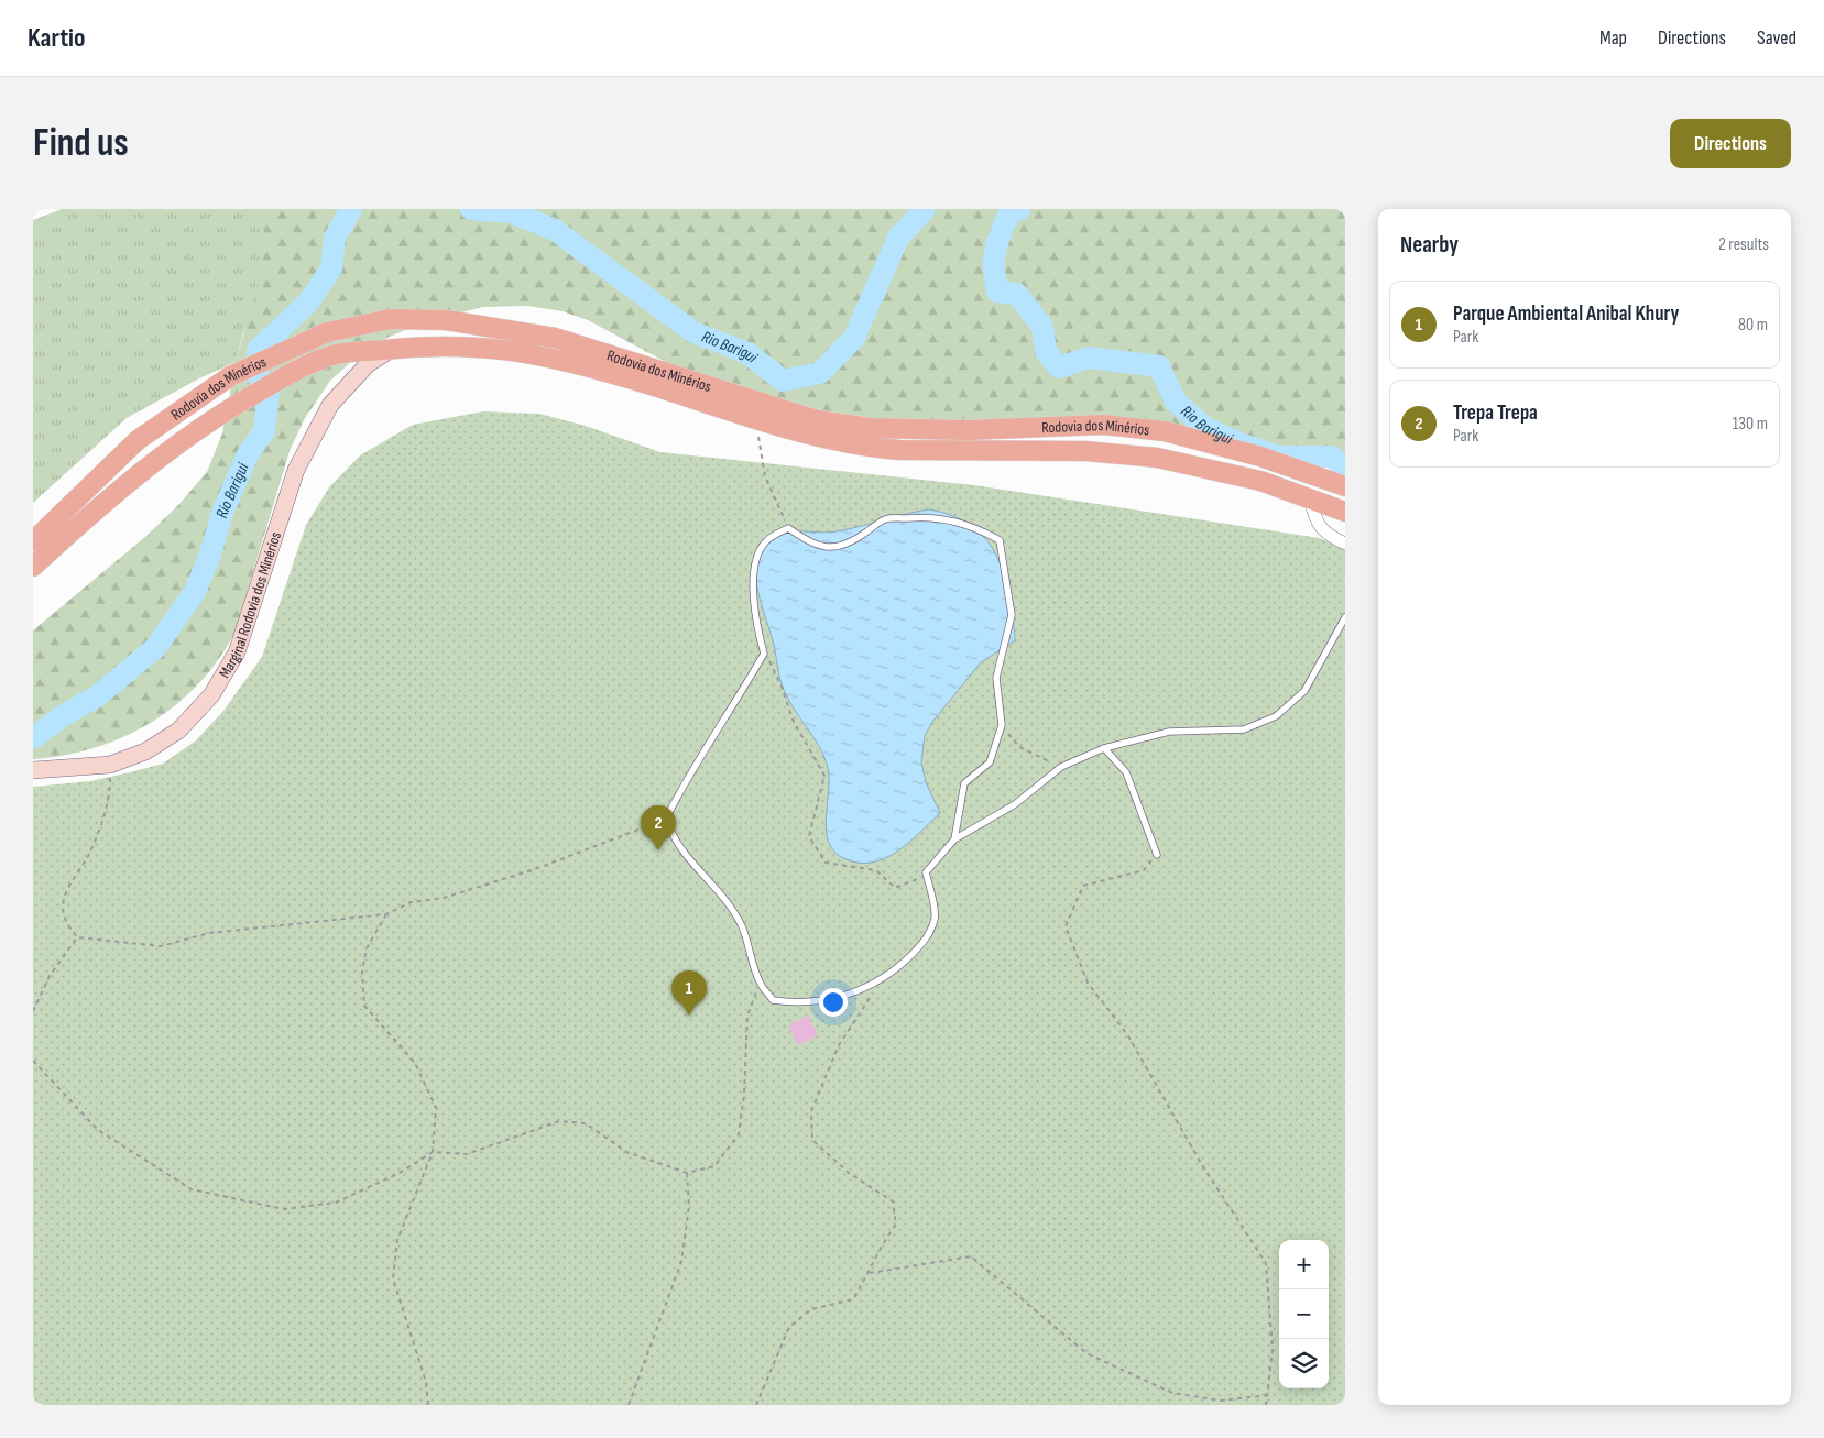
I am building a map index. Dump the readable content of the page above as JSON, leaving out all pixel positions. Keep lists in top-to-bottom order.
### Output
{
  "streets": {
    "main road": ["Rodovia dos Minérios", "Marginal Rodovia dos Minérios"]
  },
  "crossings": [
    ["Rodovia dos Minérios", "Marginal Rodovia dos Minérios"]
  ],
  "water": ["Rio Barigui"],
  "page": {
    "header": "Kartio",
    "nav": ["Map", "Directions", "Saved"],
    "buttons": "Directions",
    "title": "Find us",
    "heading": ["Nearby", "2 results"],
    "list": [
      {
        "mark": "1",
        "name": "Parque Ambiental Anibal Khury",
        "note": "Park",
        "value": "80 m"
      },
      {
        "mark": "2",
        "name": "Trepa Trepa",
        "note": "Park",
        "value": "130 m"
      }
    ],
    "pins": ["2", "1"],
    "map_buttons": ["+", "−"]
  }
}
